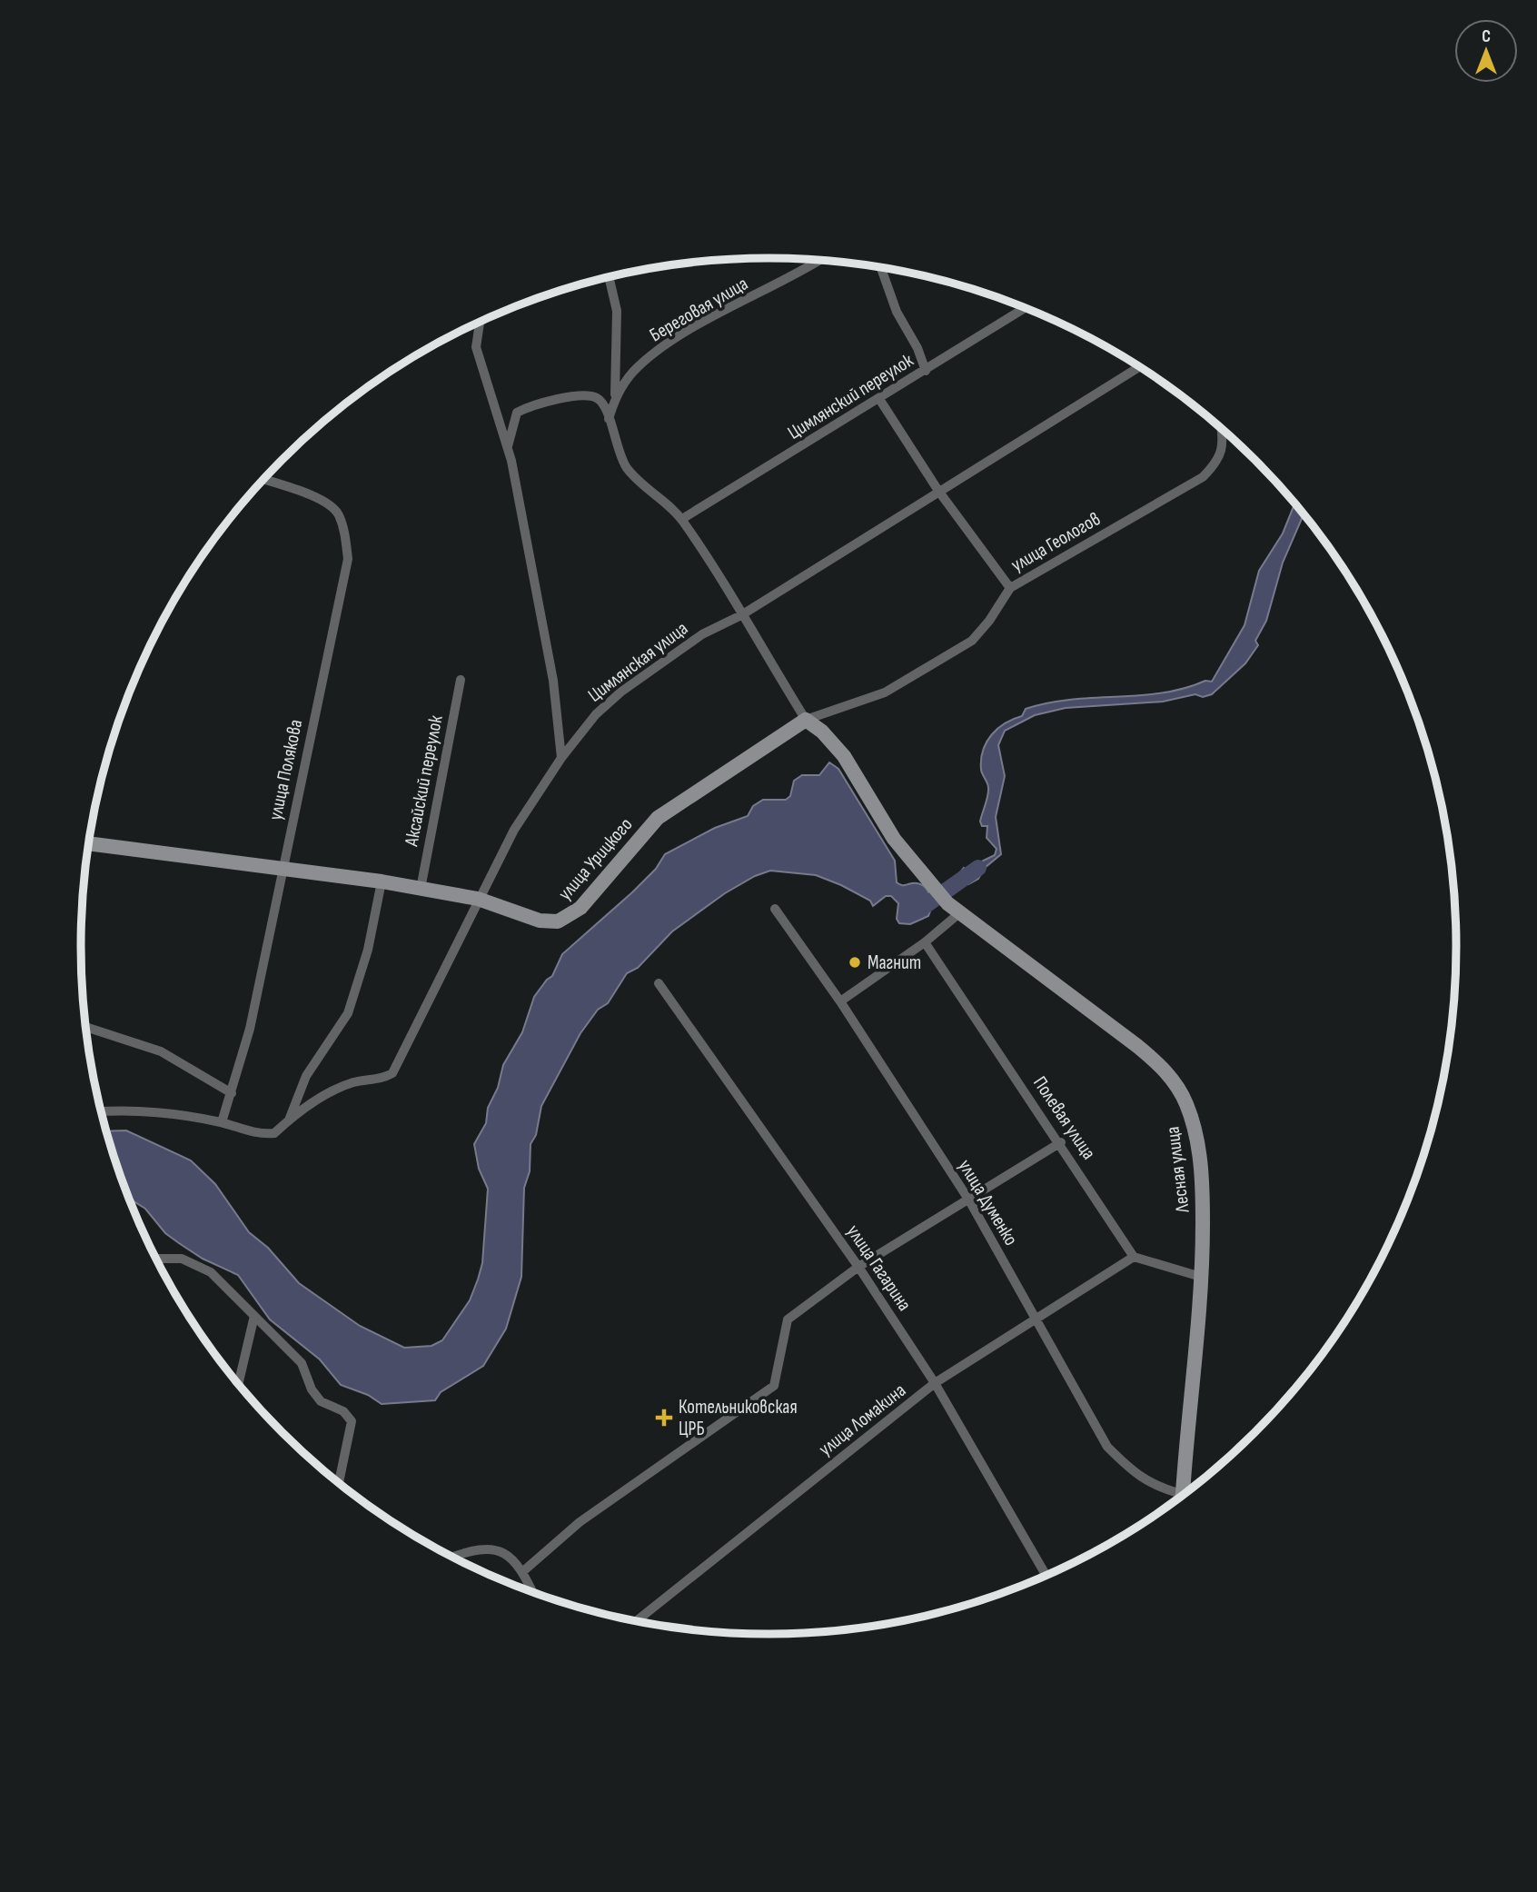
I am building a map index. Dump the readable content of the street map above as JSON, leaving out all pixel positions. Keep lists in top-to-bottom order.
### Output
{
  "streets": {
    "street": [
      "Береговая улица",
      "Цимлянский переулок",
      "улица Геологов",
      "Цимлянская улица",
      "улица Полякова",
      "Аксайский переулок",
      "улица Урицкого",
      "Полевая улица",
      "Лесная улица",
      "улица Думенко",
      "улица Гагарина",
      "улица Ломакина"
    ]
  },
  "crossings": [
    ["улица Геологов", "улица Урицкого"],
    ["улица Геологов", "Лесная улица"],
    ["Цимлянская улица", "улица Полякова"],
    ["Цимлянская улица", "улица Урицкого"],
    ["улица Полякова", "улица Урицкого"],
    ["Аксайский переулок", "улица Урицкого"],
    ["улица Урицкого", "Лесная улица"],
    ["Полевая улица", "улица Ломакина"],
    ["улица Думенко", "улица Ломакина"],
    ["улица Гагарина", "улица Ломакина"]
  ],
  "places": {
    "other": ["Магнит"],
    "health": ["Котельниковская ЦРБ"]
  },
  "north": "top"
}
